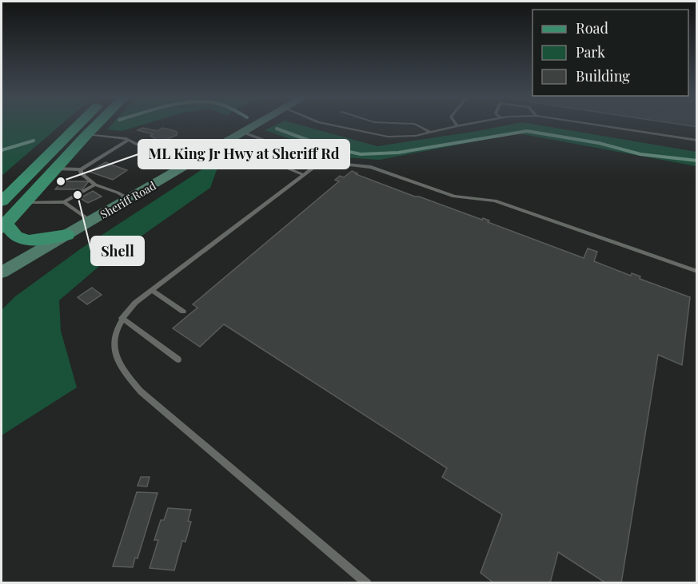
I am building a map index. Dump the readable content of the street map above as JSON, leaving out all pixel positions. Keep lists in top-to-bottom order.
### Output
{
  "streets": {
    "main road": ["Sheriff Road"]
  },
  "places": ["ML King Jr Hwy at Sheriff Rd", "Shell"],
  "legend": ["Road", "Park", "Building"]
}
